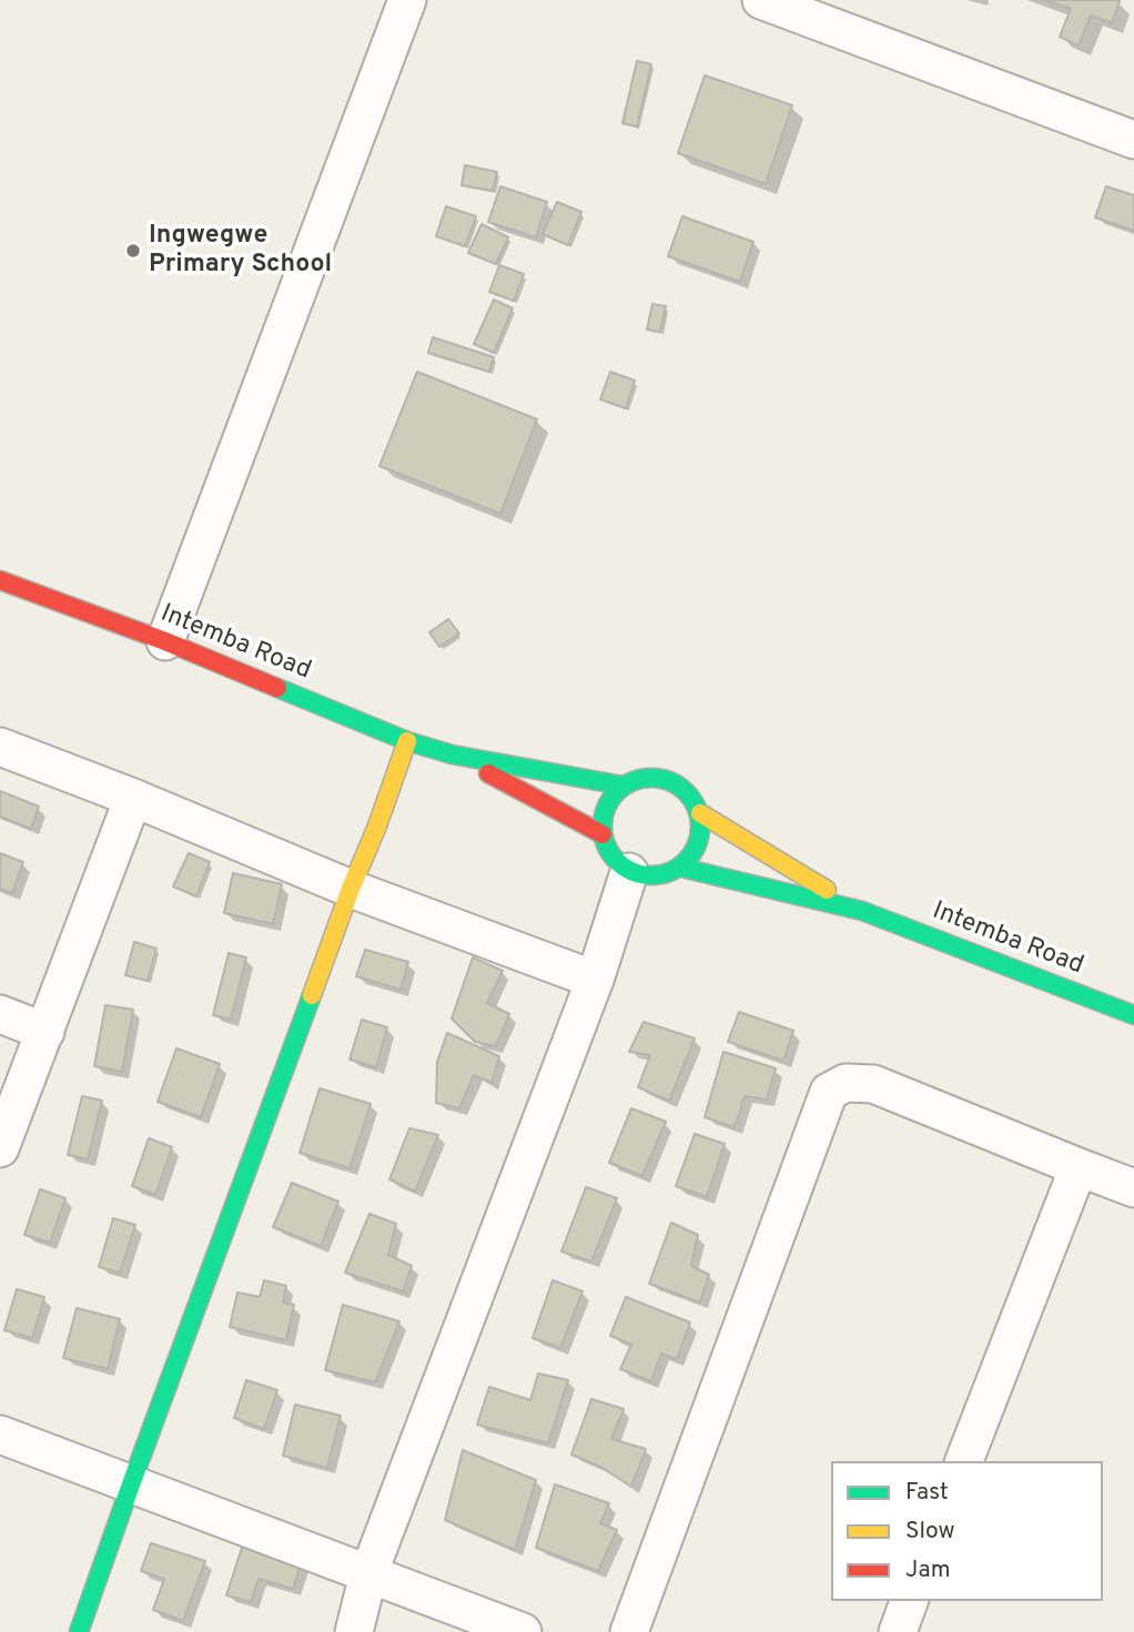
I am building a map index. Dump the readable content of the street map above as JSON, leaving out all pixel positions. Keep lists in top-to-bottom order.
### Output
{
  "streets": {
    "street": ["Intemba Road"]
  },
  "places": ["Ingwegwe Primary School"],
  "legend": ["Fast", "Slow", "Jam"]
}
